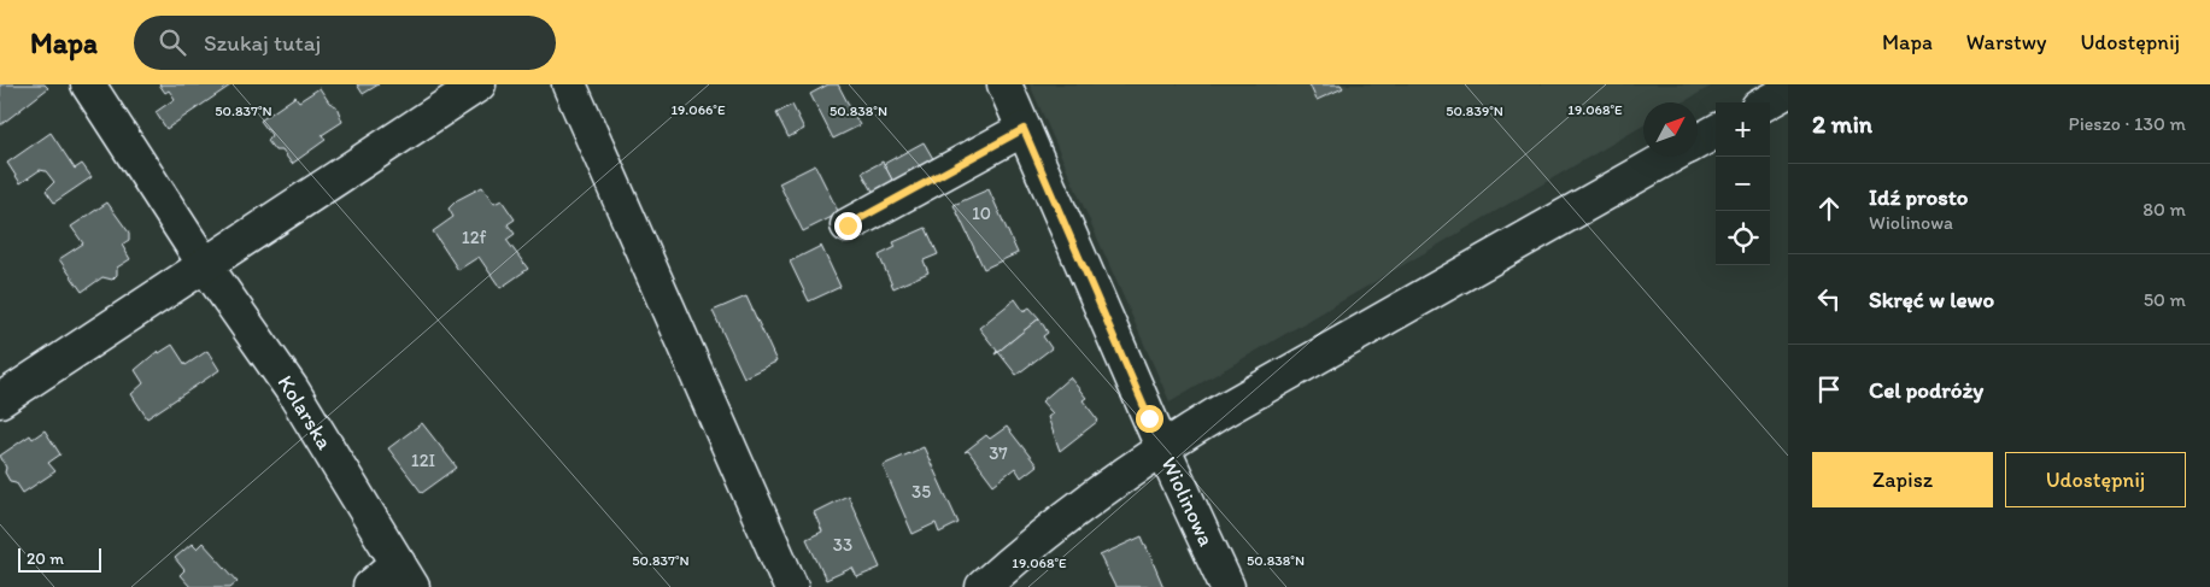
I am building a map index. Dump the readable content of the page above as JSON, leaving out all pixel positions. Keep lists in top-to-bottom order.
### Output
{
  "streets": {
    "street": ["Kolarska", "Wiolinowa"]
  },
  "house_numbers": [
    "10",
    "12f",
    "37",
    "12I",
    "35",
    "33"
  ],
  "scale_bar": "20 m",
  "north": "top right",
  "page": {
    "header": "Mapa",
    "search": "Szukaj tutaj",
    "nav": ["Mapa", "Warstwy", "Udostępnij"],
    "heading": ["2 min", "Pieszo · 130 m"],
    "map_buttons": ["+", "−"],
    "list": [
      ["Idź prosto", "Wiolinowa", "80 m"],
      ["Skręć w lewo", "50 m"],
      "Cel podróży"
    ],
    "buttons": ["Zapisz", "Udostępnij"],
    "scale": "20 m"
  },
  "coordinates": [
    "19.066°E",
    "19.068°E",
    "50.837°N",
    "50.838°N",
    "50.839°N"
  ]
}
